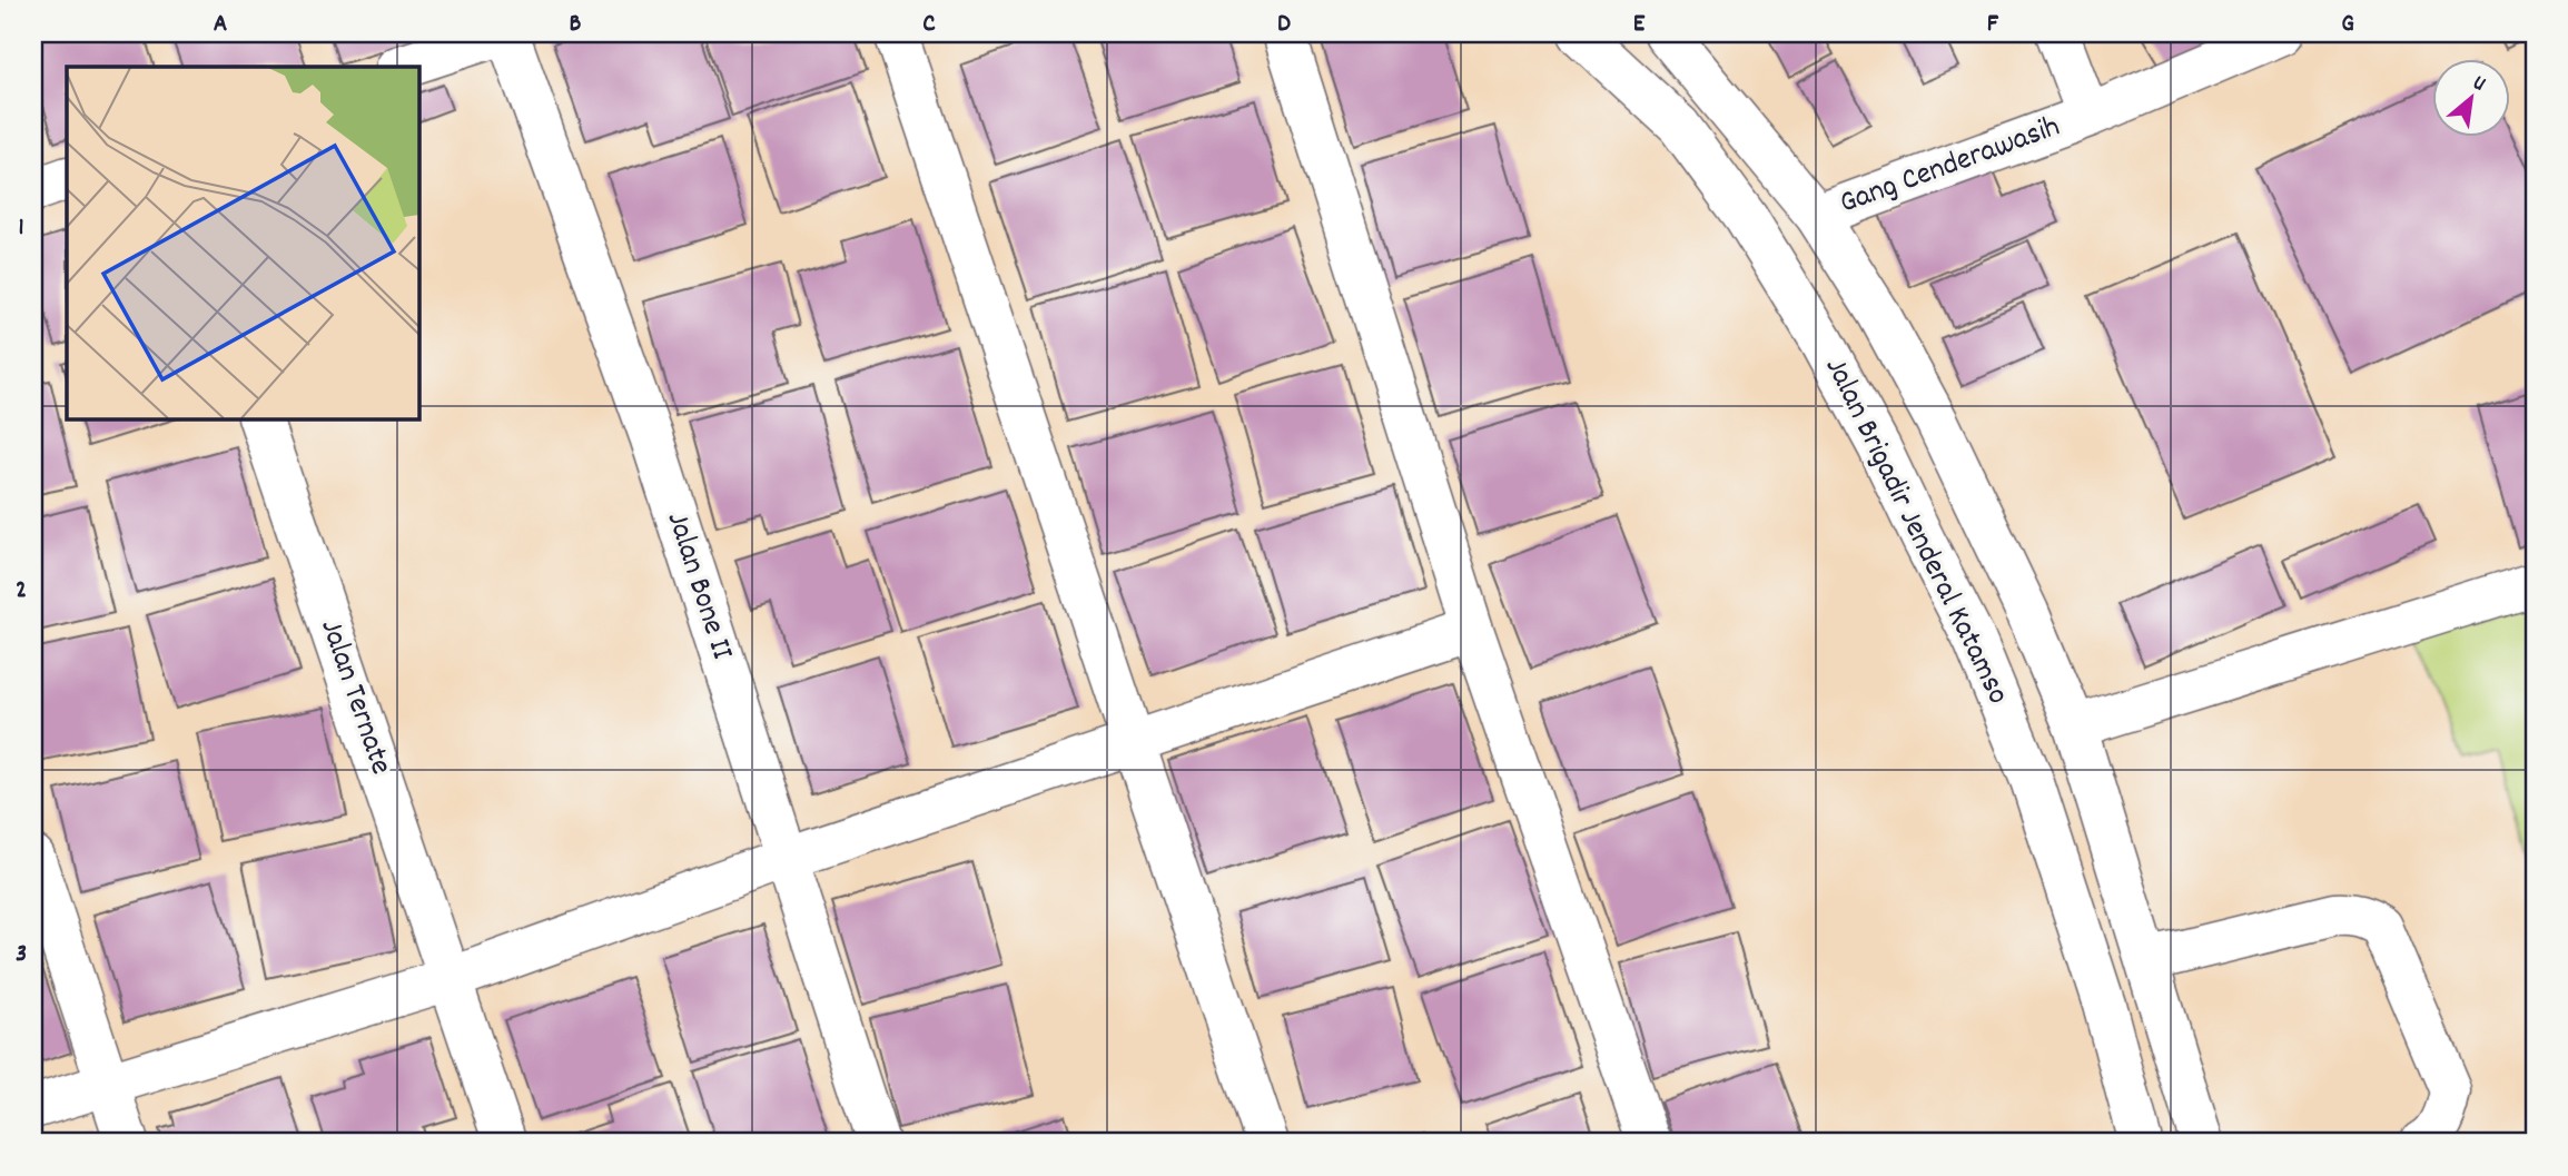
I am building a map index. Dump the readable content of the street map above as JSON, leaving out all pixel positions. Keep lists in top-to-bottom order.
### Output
{
  "streets": {
    "street": [
      "Gang Cenderawasih",
      "Jalan Brigadir Jenderal Katamso",
      "Jalan Bone II",
      "Jalan Ternate"
    ]
  },
  "crossings": [
    ["Gang Cenderawasih", "Jalan Brigadir Jenderal Katamso"]
  ],
  "north": "top right",
  "grid": {
    "columns": [
      "A",
      "B",
      "C",
      "D",
      "E",
      "F",
      "G"
    ],
    "rows": ["1", "2", "3"]
  }
}
